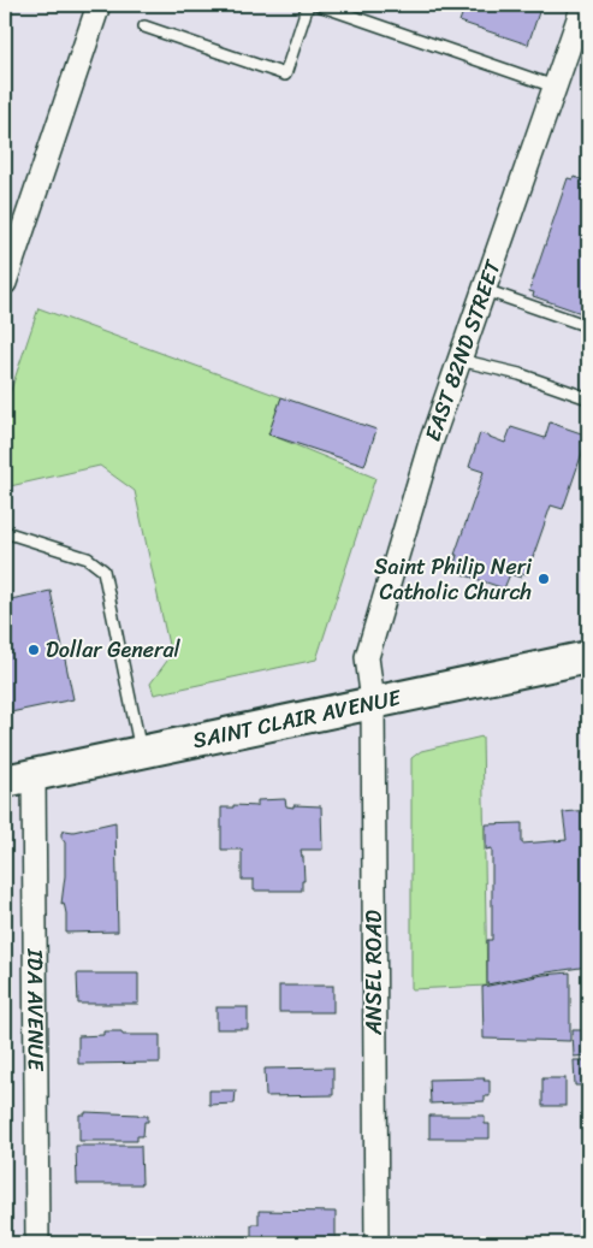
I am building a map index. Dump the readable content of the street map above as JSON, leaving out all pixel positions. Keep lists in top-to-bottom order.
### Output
{
  "streets": {
    "main road": ["SAINT CLAIR AVENUE"],
    "street": ["EAST 82ND STREET", "ANSEL ROAD", "IDA AVENUE"]
  },
  "crossings": [
    ["EAST 82ND STREET", "SAINT CLAIR AVENUE"],
    ["EAST 82ND STREET", "ANSEL ROAD"],
    ["SAINT CLAIR AVENUE", "ANSEL ROAD"],
    ["SAINT CLAIR AVENUE", "IDA AVENUE"]
  ],
  "places": ["Saint Philip Neri Catholic Church", "Dollar General"]
}
